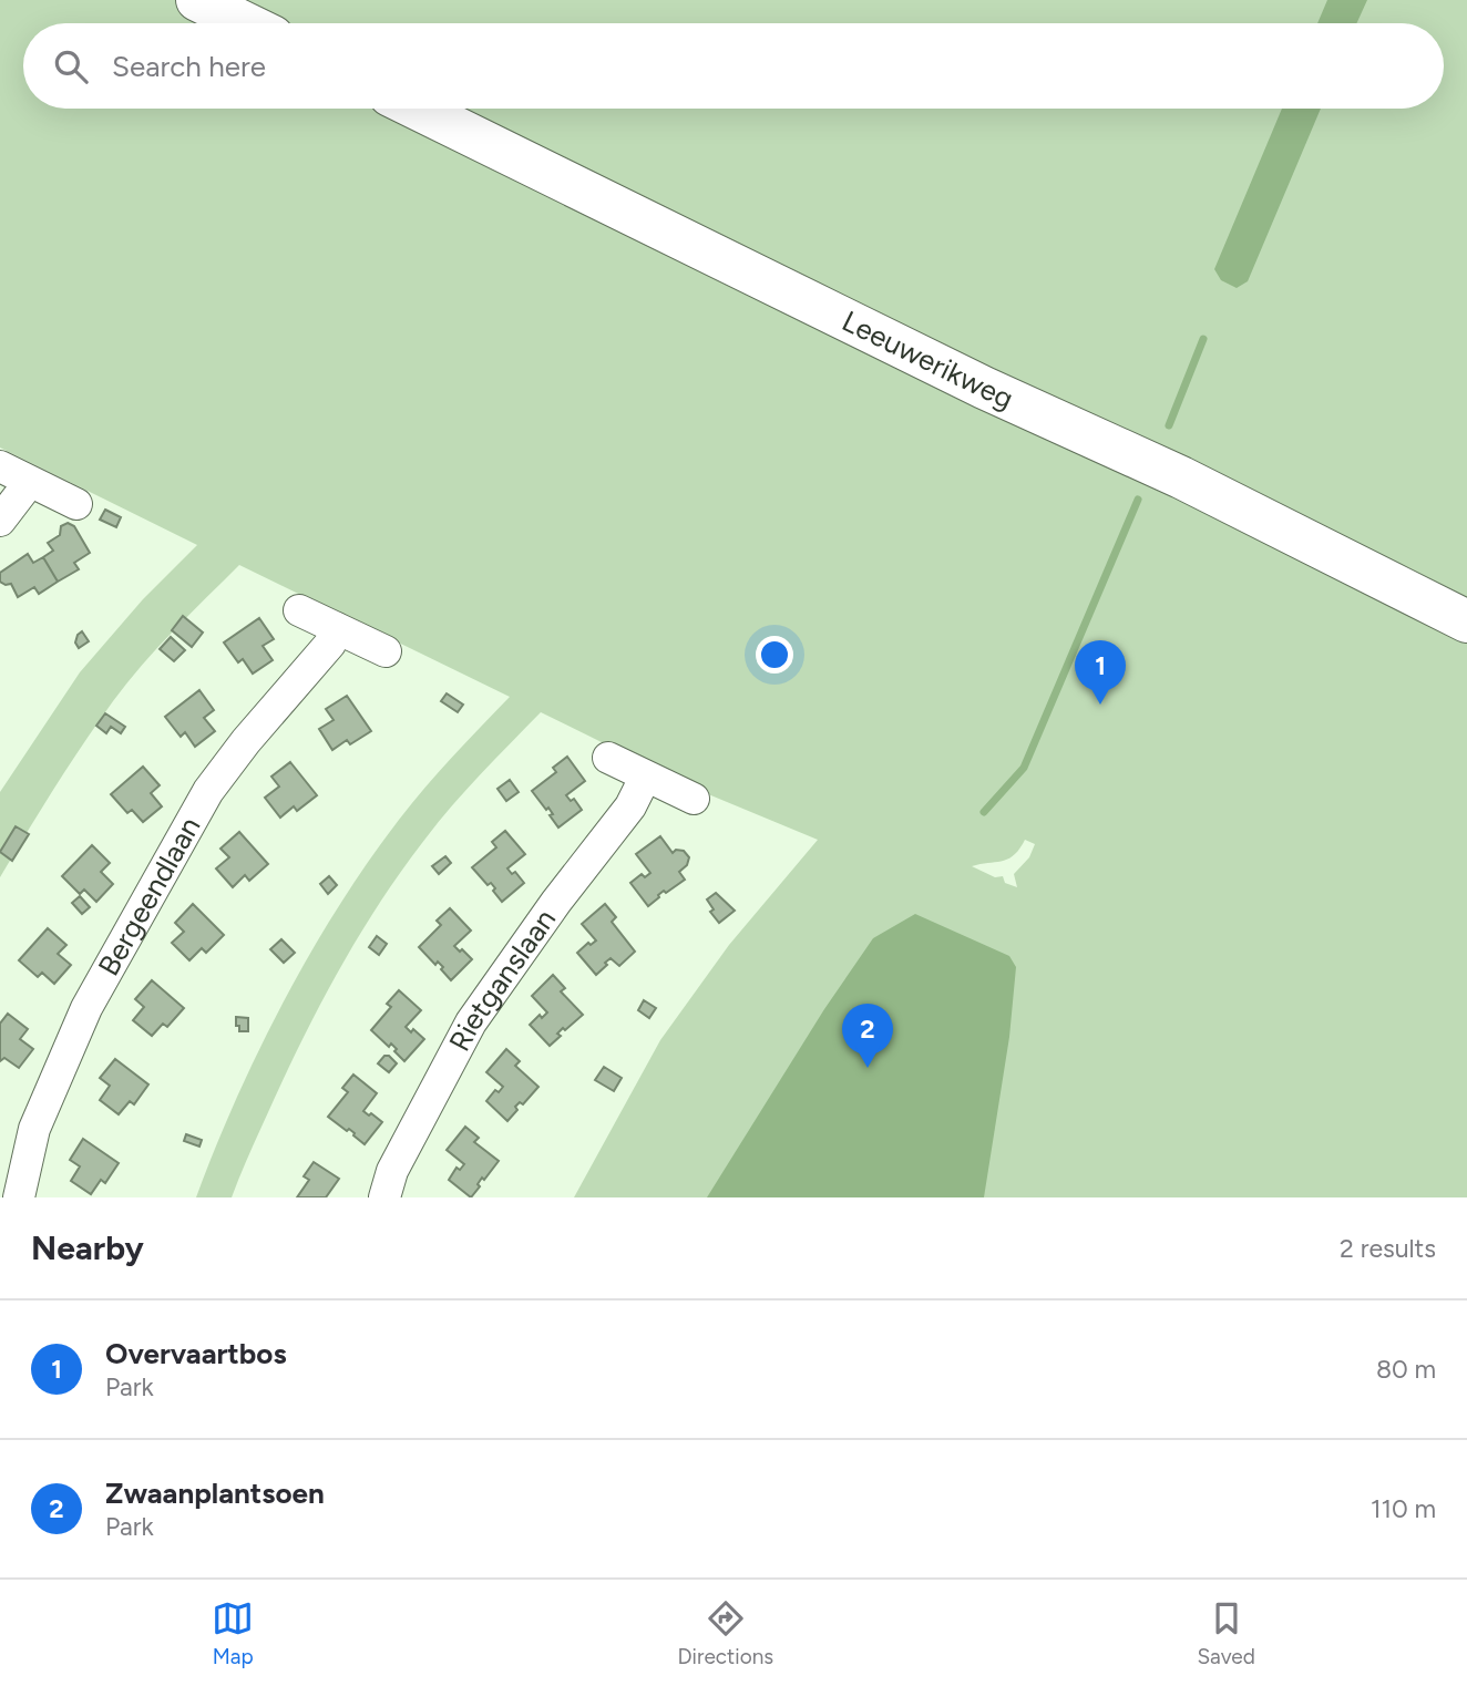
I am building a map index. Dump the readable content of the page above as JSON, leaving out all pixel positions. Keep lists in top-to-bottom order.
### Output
{
  "streets": {
    "street": ["Leeuwerikweg", "Bergeendlaan", "Rietganslaan"]
  },
  "page": {
    "search": "Search here",
    "pins": ["1", "2"],
    "heading": ["Nearby", "2 results"],
    "list": [
      {
        "mark": "1",
        "name": "Overvaartbos",
        "note": "Park",
        "value": "80 m"
      },
      {
        "mark": "2",
        "name": "Zwaanplantsoen",
        "note": "Park",
        "value": "110 m"
      }
    ],
    "nav": ["Map", "Directions", "Saved"]
  }
}
